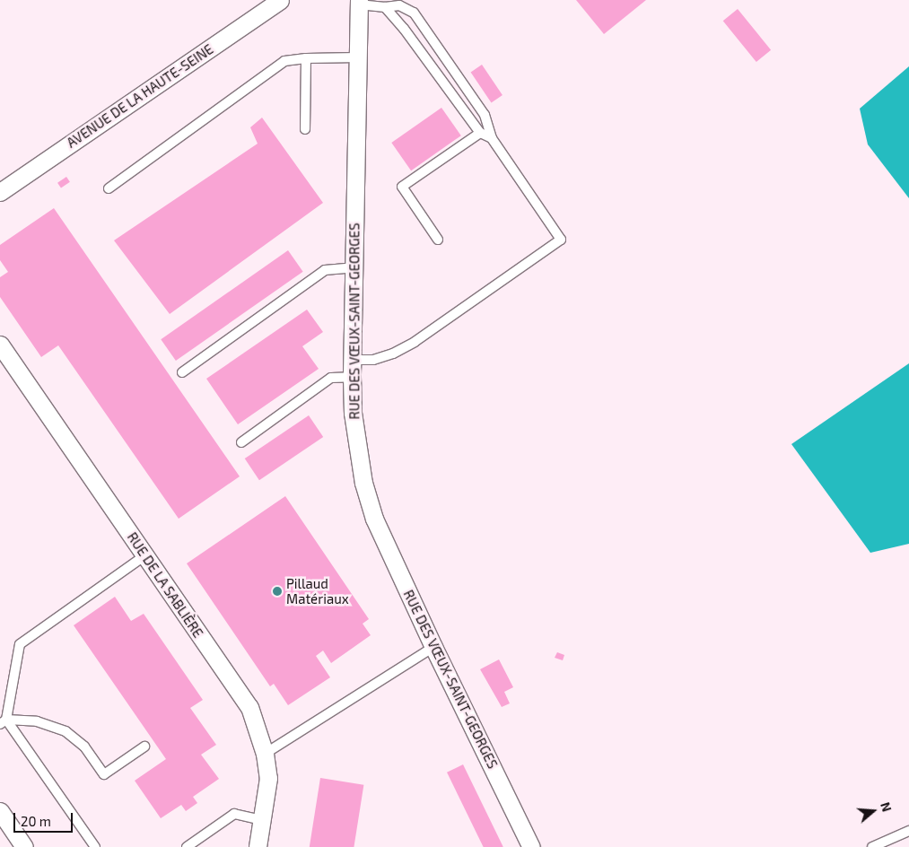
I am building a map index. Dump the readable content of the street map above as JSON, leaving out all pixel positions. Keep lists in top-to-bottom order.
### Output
{
  "streets": {
    "street": ["AVENUE DE LA HAUTE-SEINE", "RUE DES VŒUX-SAINT-GEORGES", "RUE DE LA SABLIÈRE"]
  },
  "places": ["Pillaud Matériaux"],
  "scale_bar": "20 m",
  "north": "right"
}
